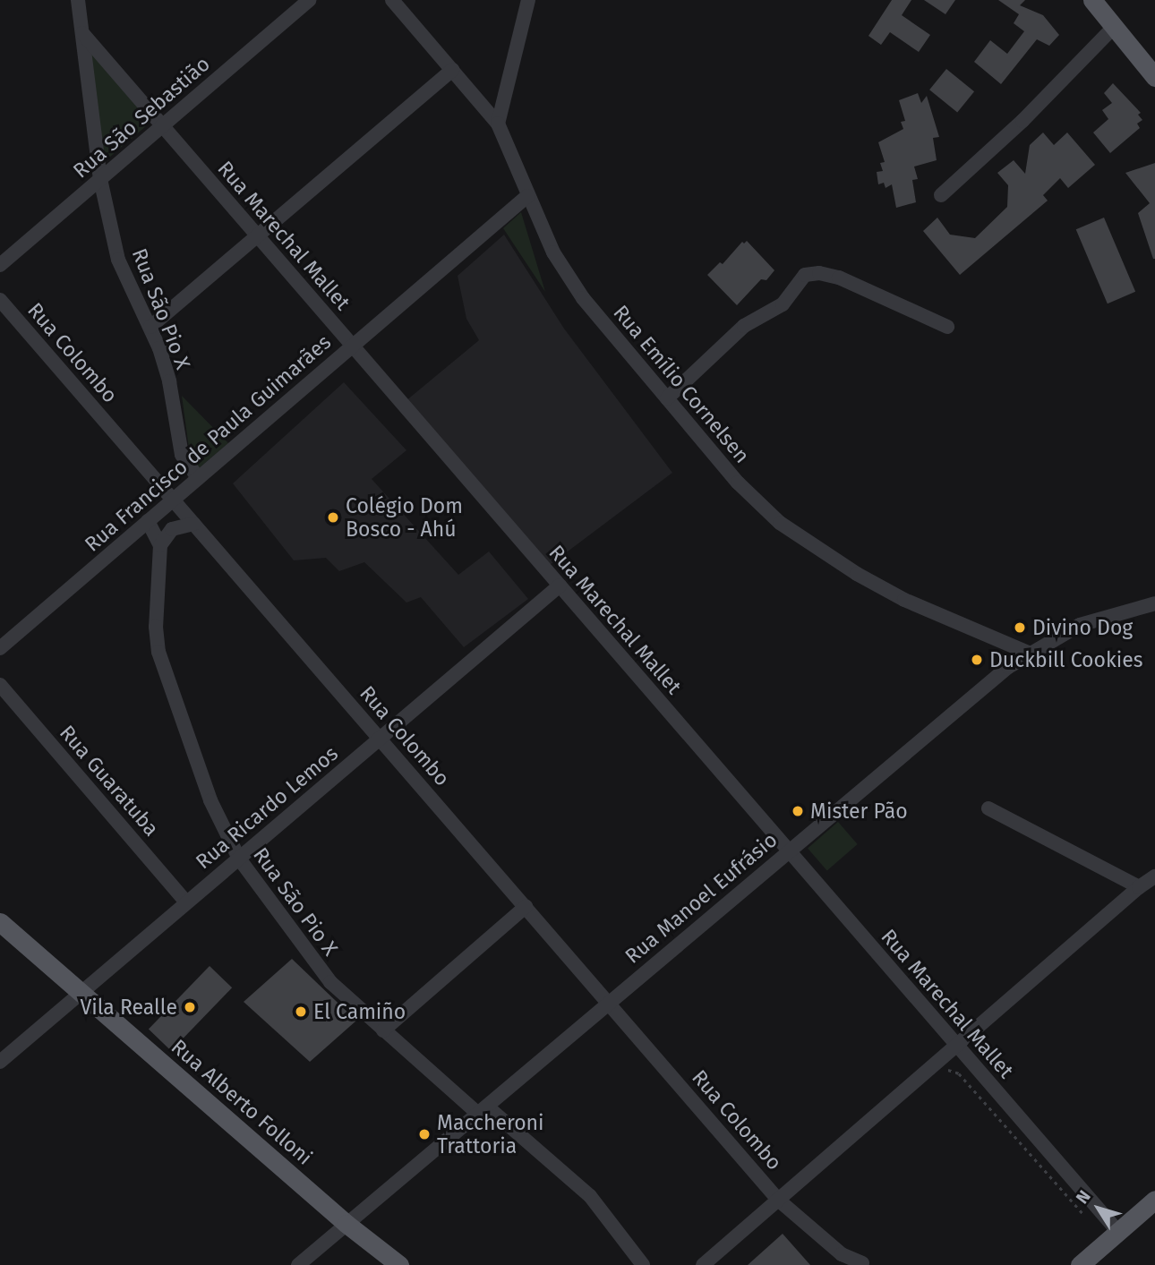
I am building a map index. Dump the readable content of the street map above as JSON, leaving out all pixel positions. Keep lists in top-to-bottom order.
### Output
{
  "streets": {
    "main road": ["Rua Alberto Folloni"],
    "street": [
      "Rua São Sebastião",
      "Rua Marechal Mallet",
      "Rua São Pio X",
      "Rua Colombo",
      "Rua Emílio Cornelsen",
      "Rua Francisco de Paula Guimarães",
      "Rua Guaratuba",
      "Rua Ricardo Lemos",
      "Rua Manoel Eufrásio"
    ]
  },
  "crossings": [
    ["Rua São Sebastião", "Rua Marechal Mallet"],
    ["Rua São Sebastião", "Rua São Pio X"],
    ["Rua Marechal Mallet", "Rua São Pio X"],
    ["Rua Marechal Mallet", "Rua Francisco de Paula Guimarães"],
    ["Rua Marechal Mallet", "Rua Ricardo Lemos"],
    ["Rua Marechal Mallet", "Rua Manoel Eufrásio"],
    ["Rua São Pio X", "Rua Francisco de Paula Guimarães"],
    ["Rua São Pio X", "Rua Ricardo Lemos"],
    ["Rua São Pio X", "Rua Manoel Eufrásio"],
    ["Rua Colombo", "Rua Francisco de Paula Guimarães"],
    ["Rua Colombo", "Rua Ricardo Lemos"],
    ["Rua Colombo", "Rua Manoel Eufrásio"],
    ["Rua Emílio Cornelsen", "Rua Francisco de Paula Guimarães"],
    ["Rua Emílio Cornelsen", "Rua Manoel Eufrásio"],
    ["Rua Guaratuba", "Rua Ricardo Lemos"],
    ["Rua Ricardo Lemos", "Rua Alberto Folloni"],
    ["Rua Manoel Eufrásio", "Rua Alberto Folloni"]
  ],
  "places": [
    "Colégio Dom Bosco - Ahú",
    "Divino Dog",
    "Duckbill Cookies",
    "Mister Pão",
    "Vila Realle",
    "El Camiño",
    "Maccheroni Trattoria"
  ],
  "north": "top left"
}
